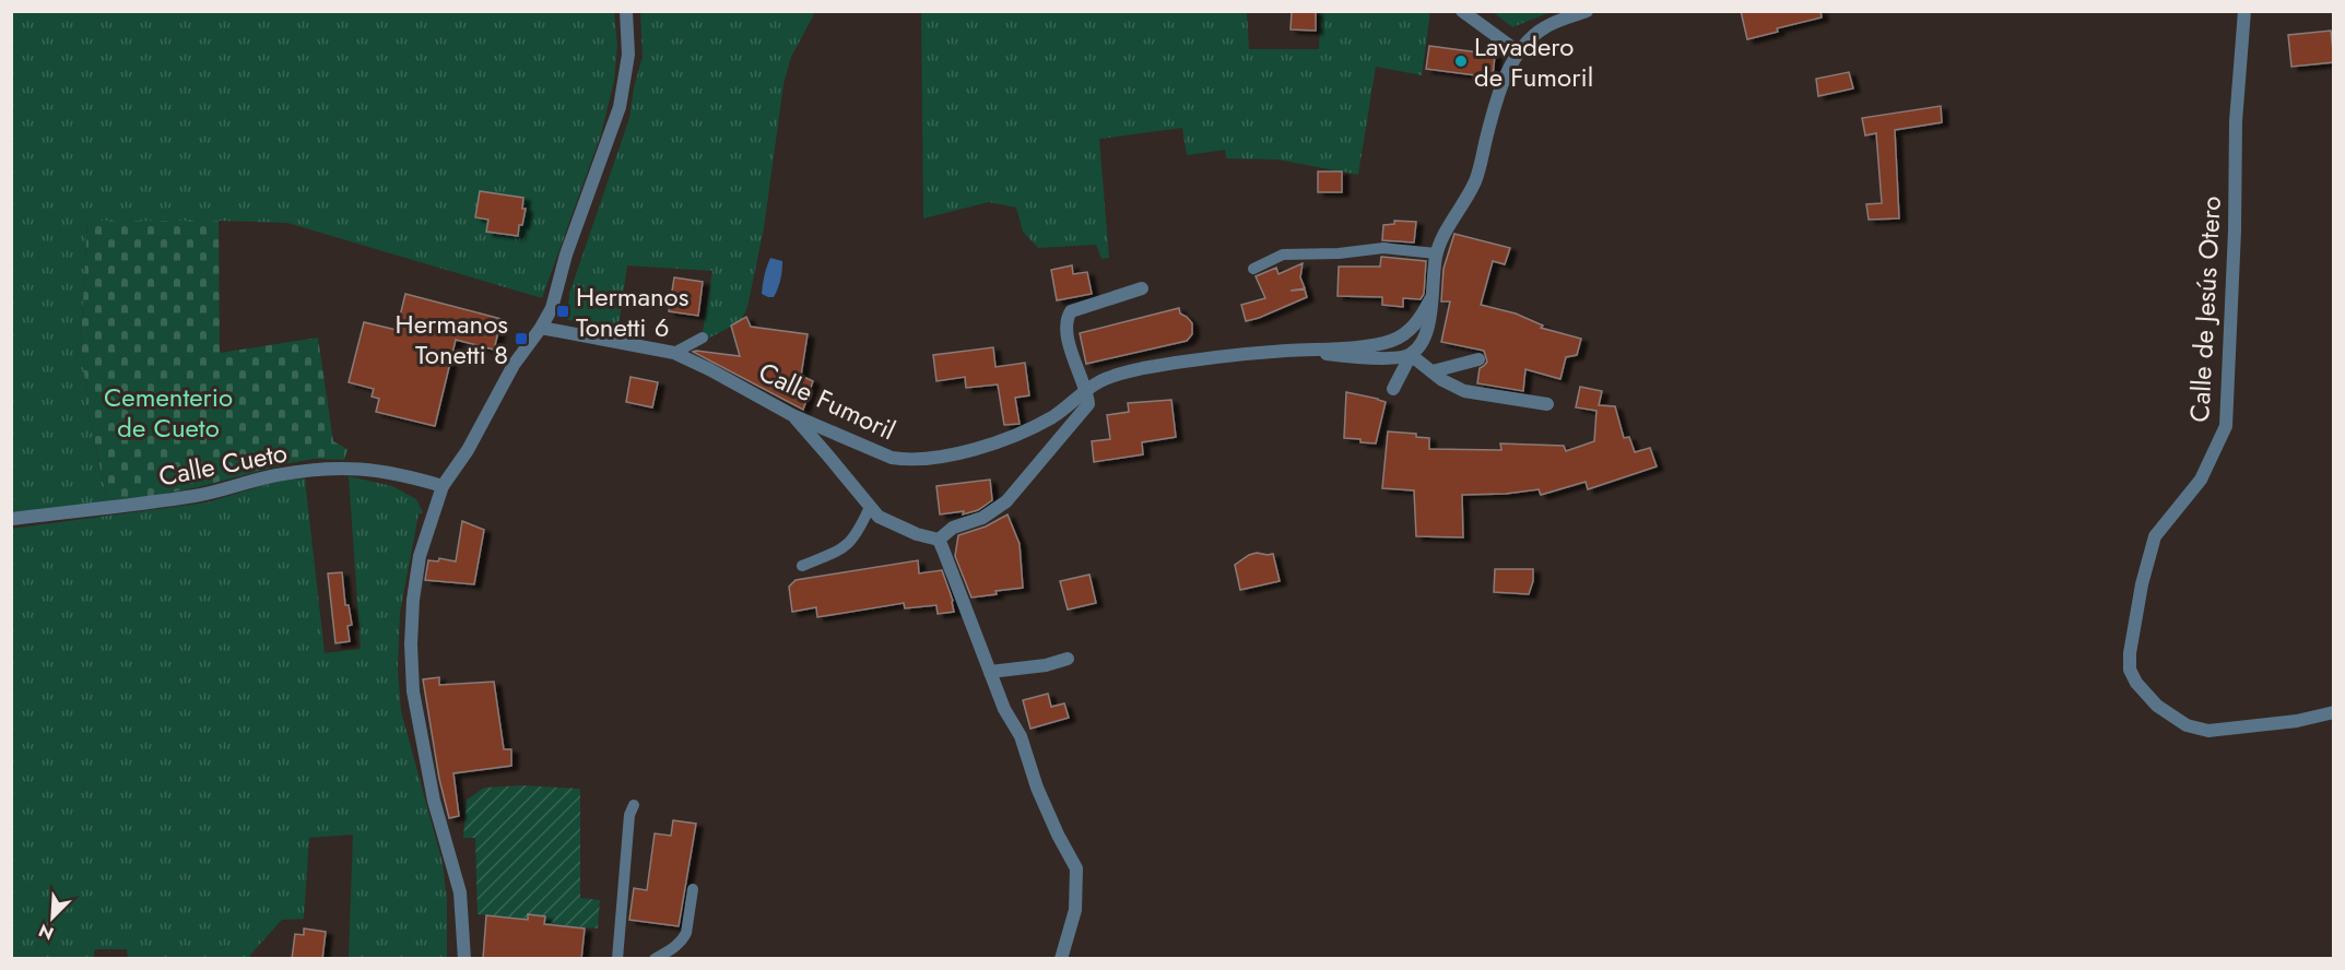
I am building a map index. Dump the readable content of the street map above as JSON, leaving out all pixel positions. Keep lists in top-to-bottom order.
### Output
{
  "streets": {
    "street": ["Calle de Jesús Otero", "Calle Fumoril", "Calle Cueto"]
  },
  "parks": ["Cementerio de Cueto"],
  "places": {
    "other": ["Lavadero de Fumoril"],
    "transit": ["Hermanos Tonetti 6", "Hermanos Tonetti 8"]
  },
  "north": "bottom left"
}
